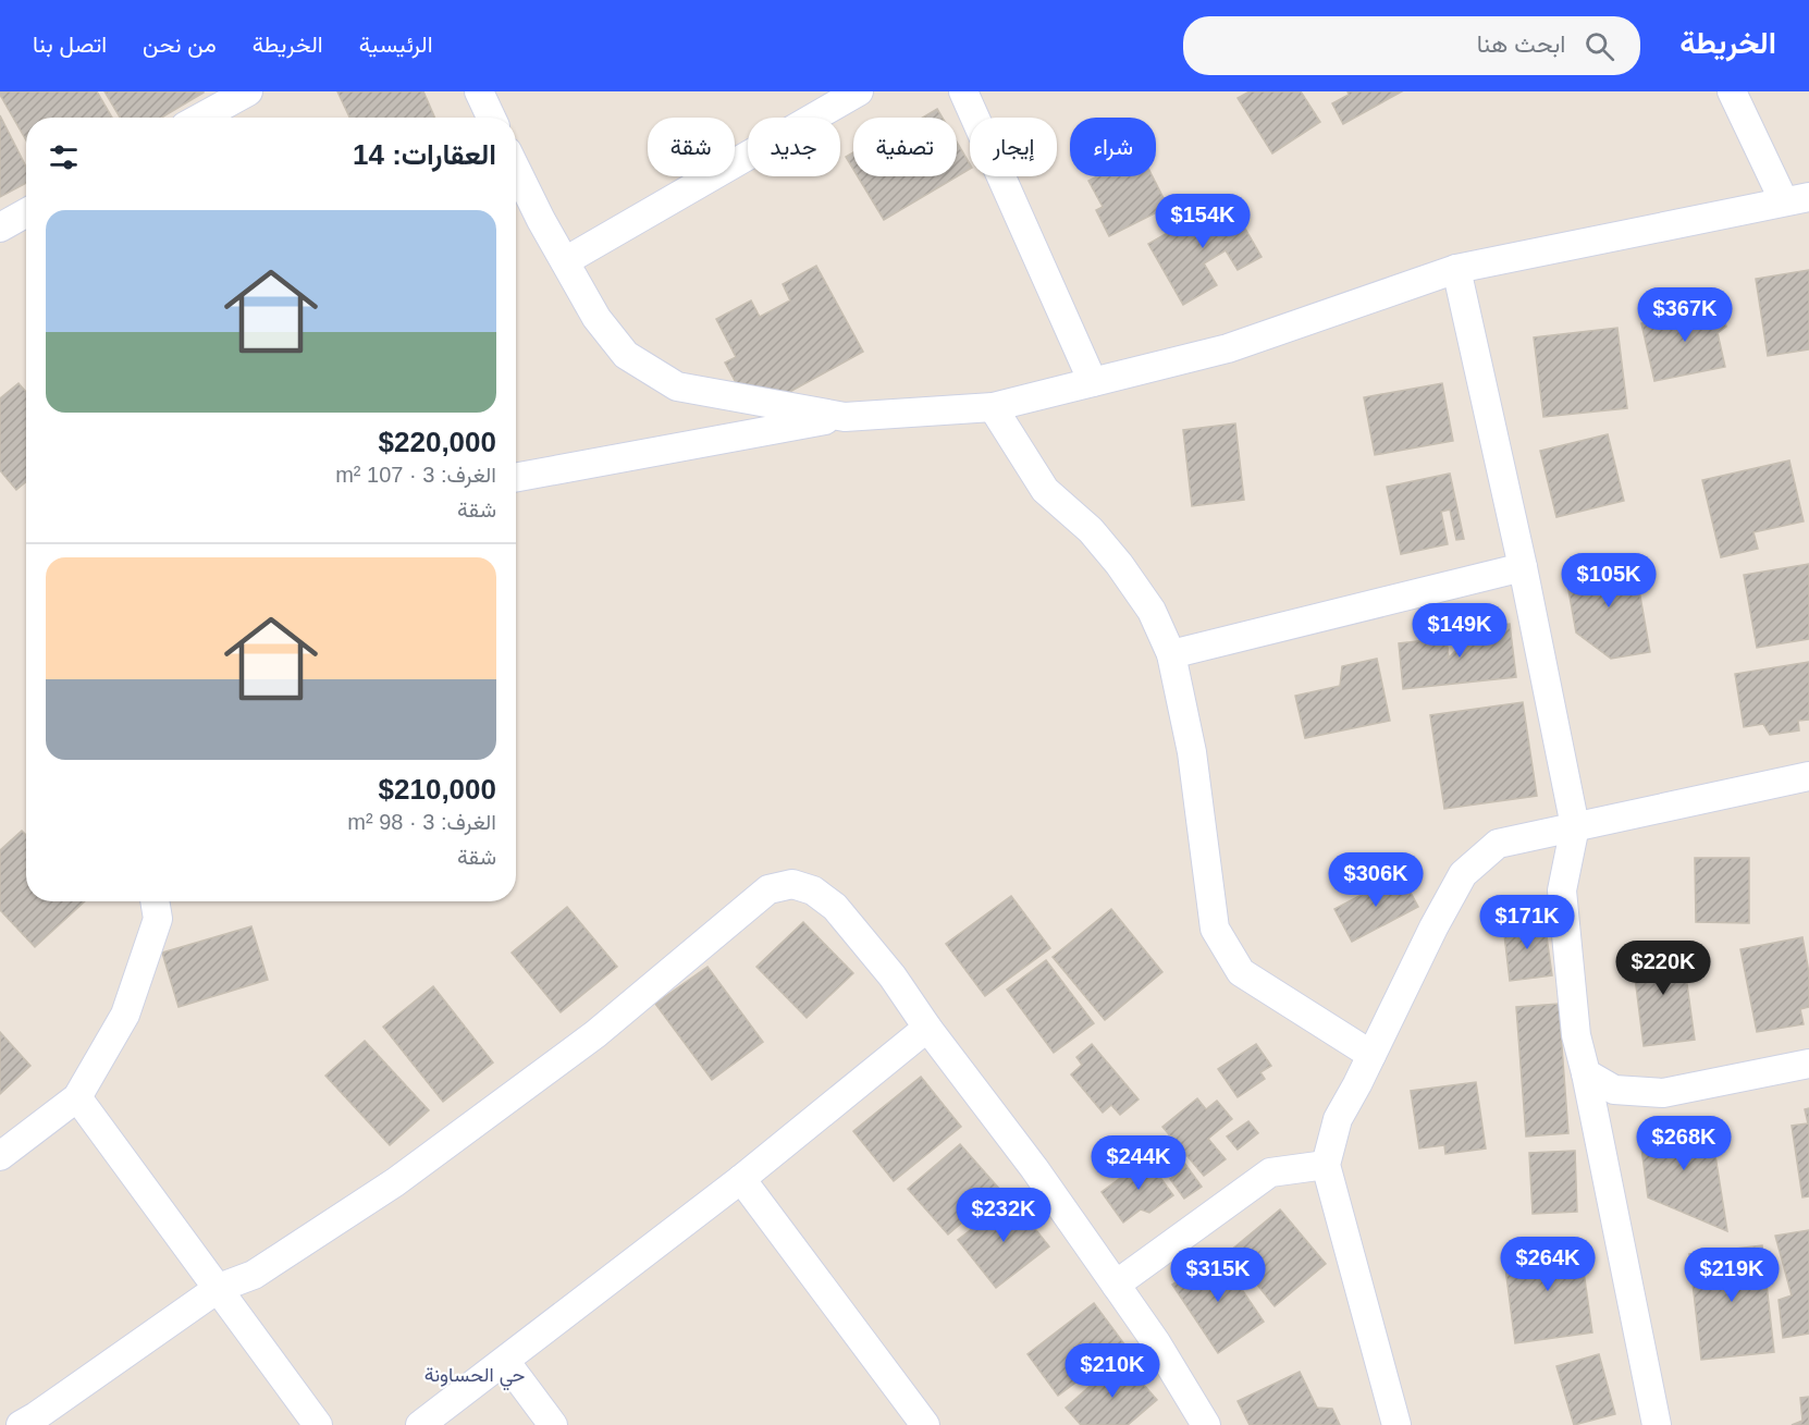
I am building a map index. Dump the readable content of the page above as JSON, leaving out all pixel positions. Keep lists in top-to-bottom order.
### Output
{
  "districts": ["حي الحساونة"],
  "page": {
    "header": "الخريطة",
    "search": "ابحث هنا",
    "nav": [
      "الرئيسية",
      "الخريطة",
      "من نحن",
      "اتصل بنا"
    ],
    "chip": [
      "شراء",
      "إيجار",
      "تصفية",
      "جديد",
      "شقة"
    ],
    "heading": "العقارات: 14",
    "price": [
      "$154K",
      "$367K",
      "$105K",
      "$149K",
      "$306K",
      "$171K",
      "$220K",
      "$268K",
      "$244K",
      "$232K",
      "$264K",
      "$315K",
      "$219K",
      "$210K"
    ],
    "list": [
      {
        "name": "$220,000",
        "note": "الغرف: 3 · 107 m² · شقة"
      },
      {
        "name": "$210,000",
        "note": "الغرف: 3 · 98 m² · شقة"
      }
    ]
  }
}
